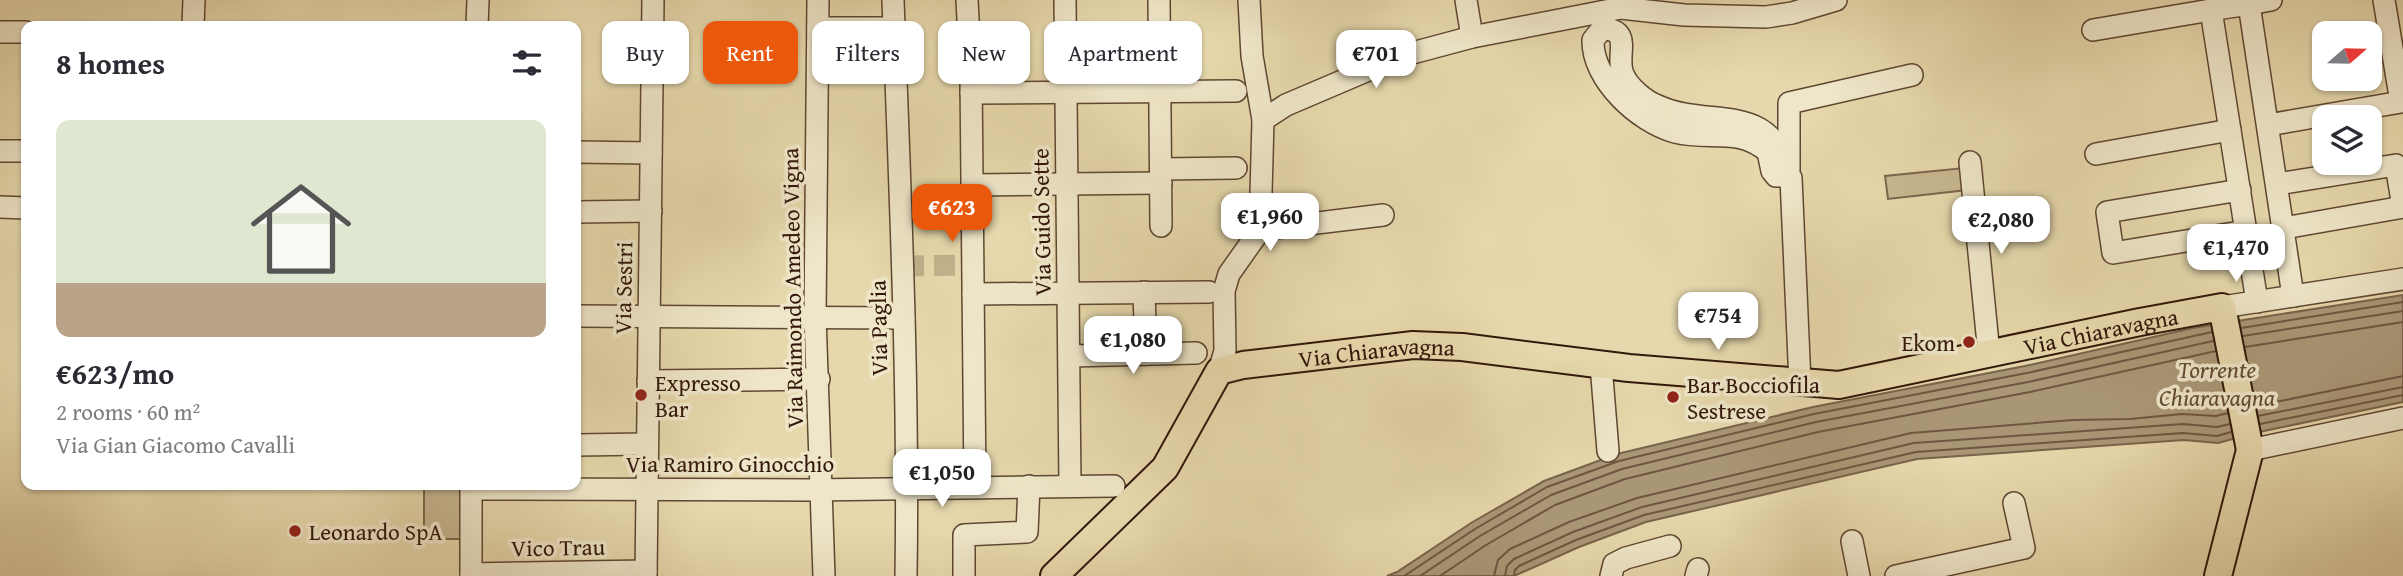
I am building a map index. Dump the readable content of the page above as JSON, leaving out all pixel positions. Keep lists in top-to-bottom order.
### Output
{
  "streets": {
    "main road": ["Via Chiaravagna"],
    "street": [
      "Via Guido Sette",
      "Via Sestri",
      "Via Raimondo Amedeo Vigna",
      "Via Paglia",
      "Via Ramiro Ginocchio",
      "Vico Trau"
    ]
  },
  "crossings": [
    ["Via Guido Sette", "Via Ramiro Ginocchio"],
    ["Via Sestri", "Via Ramiro Ginocchio"],
    ["Via Sestri", "Vico Trau"],
    ["Via Raimondo Amedeo Vigna", "Via Ramiro Ginocchio"],
    ["Via Paglia", "Via Ramiro Ginocchio"]
  ],
  "water": ["Torrente Chiaravagna"],
  "places": [
    "Ekom",
    "Expresso Bar",
    "Bar Bocciofila Sestrese",
    "Leonardo SpA"
  ],
  "north": "right",
  "page": {
    "chip": [
      "Buy",
      "Rent",
      "Filters",
      "New",
      "Apartment"
    ],
    "heading": "8 homes",
    "price": [
      "€701",
      "€623",
      "€1,960",
      "€2,080",
      "€1,470",
      "€754",
      "€1,080",
      "€1,050"
    ],
    "list": [
      {
        "name": "€623/mo",
        "note": "2 rooms · 60 m² · Via Gian Giacomo Cavalli"
      }
    ]
  }
}
